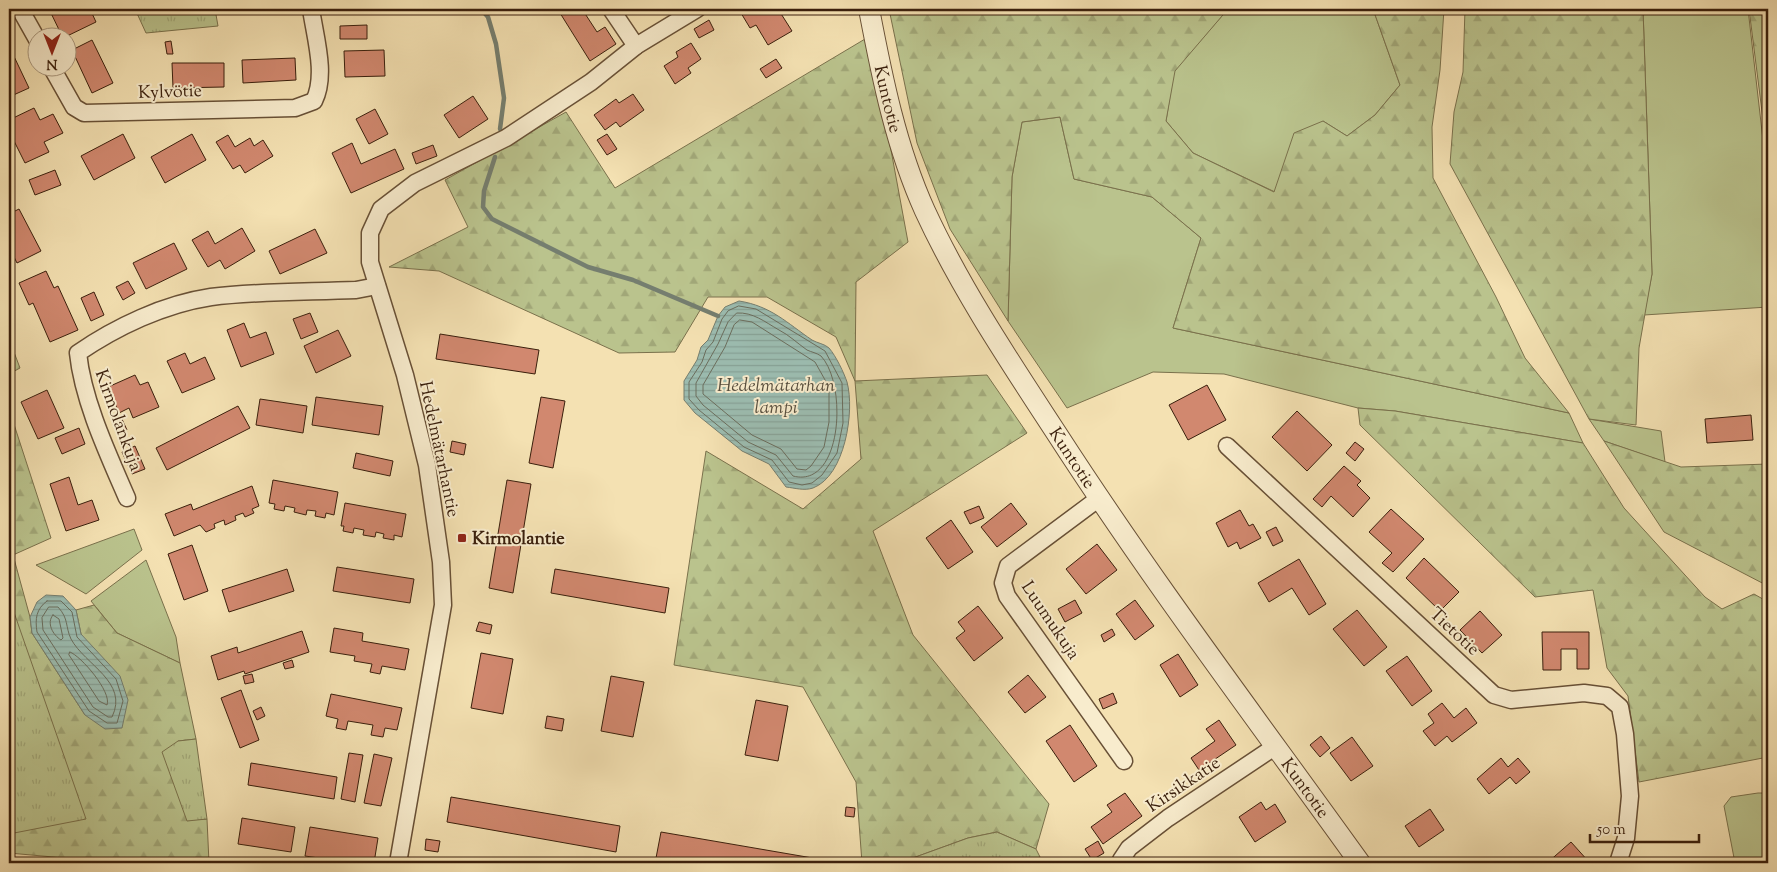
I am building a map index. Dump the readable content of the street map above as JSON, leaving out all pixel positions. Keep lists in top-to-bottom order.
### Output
{
  "streets": {
    "street": [
      "Kylvötie",
      "Kuntotie",
      "Kirmolankuja",
      "Hedelmätarhantie",
      "Luumukuja",
      "Tietotie",
      "Kirsikkatie"
    ]
  },
  "crossings": [
    ["Kuntotie", "Luumukuja"],
    ["Kuntotie", "Kirsikkatie"],
    ["Kirmolankuja", "Hedelmätarhantie"]
  ],
  "water": ["Hedelmätarhan lampi"],
  "places": {
    "transit": ["Kirmolantie"]
  },
  "scale_bar": "50 m",
  "north": "bottom"
}
